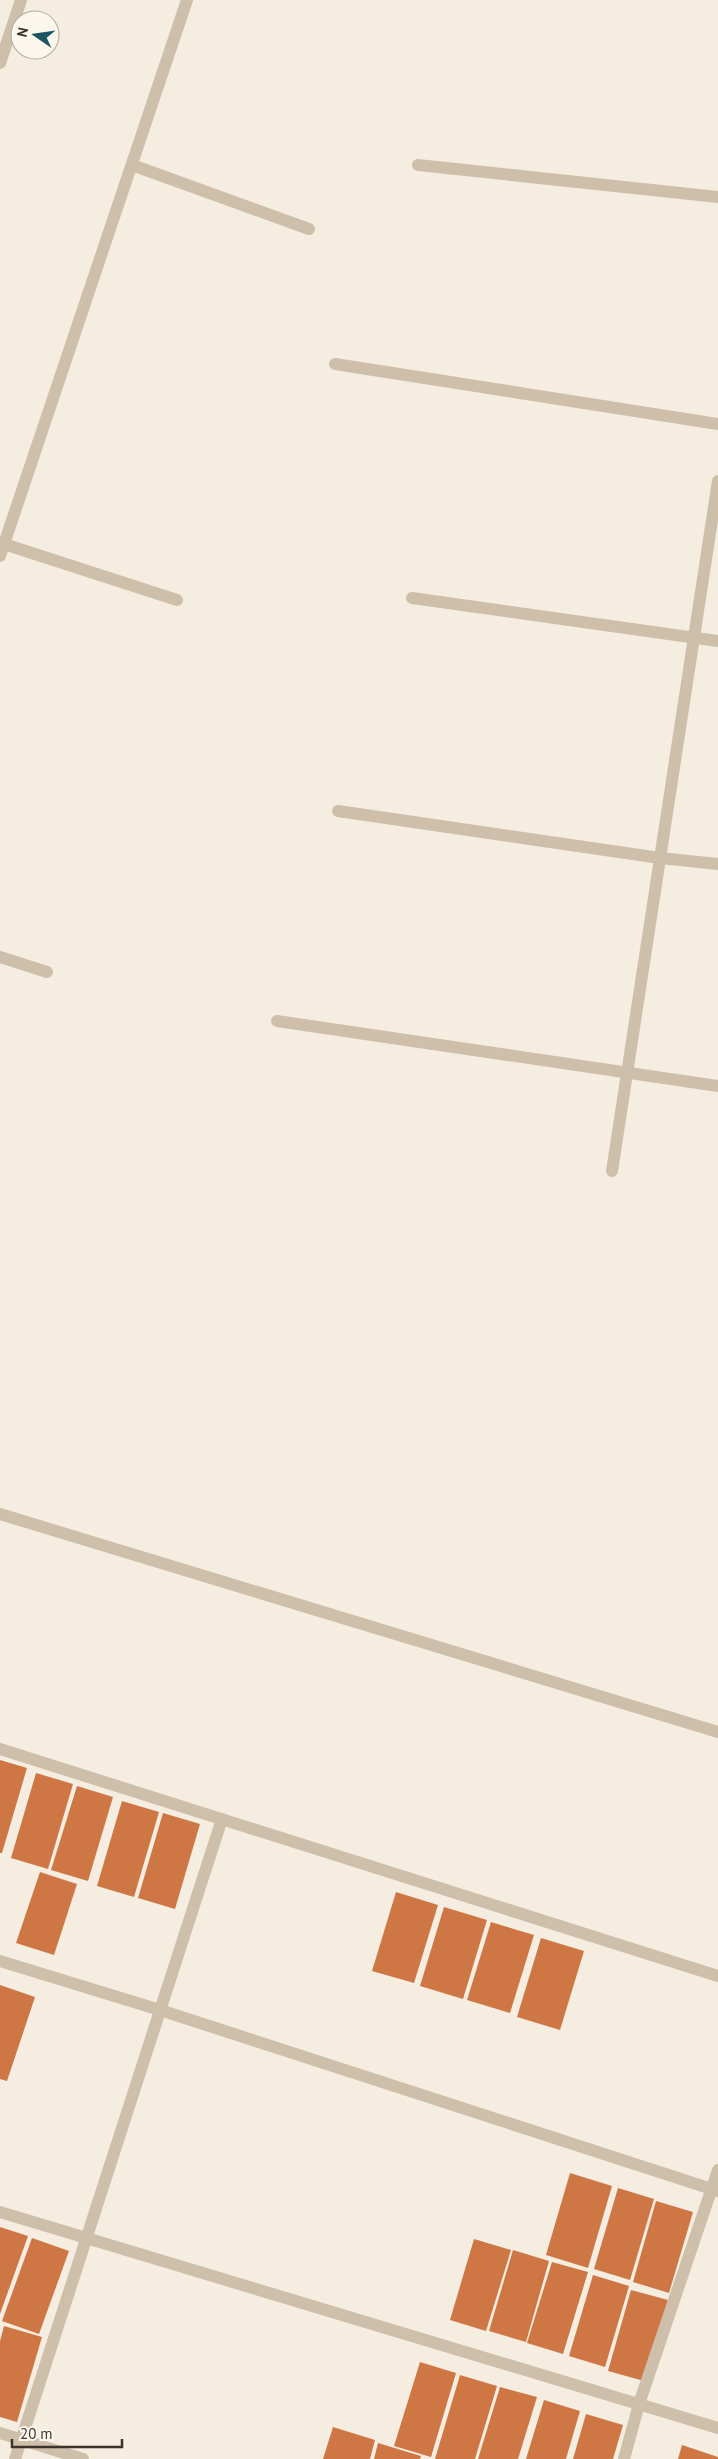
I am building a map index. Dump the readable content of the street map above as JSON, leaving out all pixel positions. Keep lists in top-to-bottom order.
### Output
{
  "scale_bar": "20 m",
  "north": "left"
}
